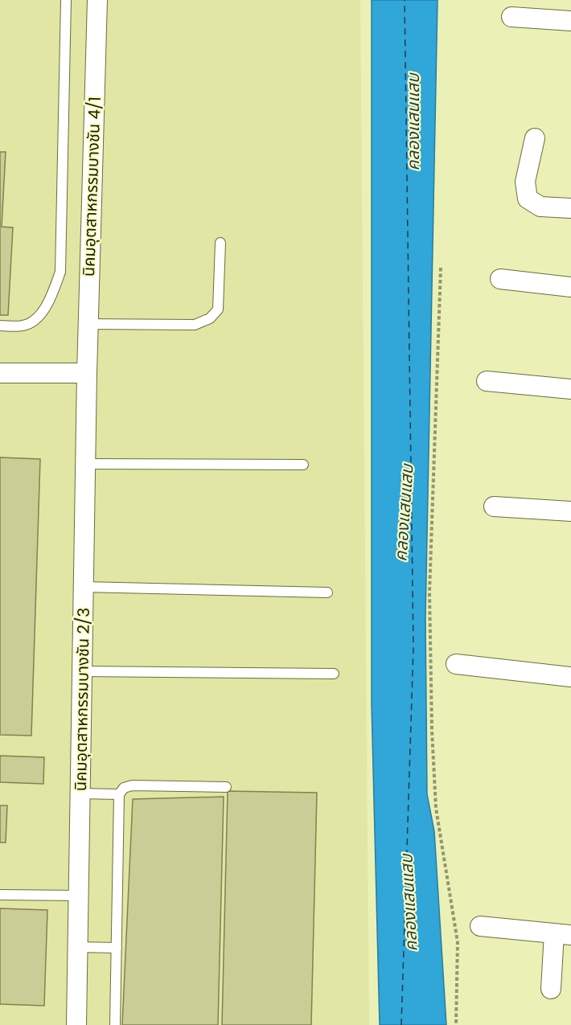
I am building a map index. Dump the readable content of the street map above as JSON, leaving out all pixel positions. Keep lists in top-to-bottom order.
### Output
{
  "streets": {
    "street": ["นิคมอุตสาหกรรมบางชัน 4/1", "นิคมอุตสาหกรรมบางชัน 2/3"]
  },
  "crossings": [
    ["นิคมอุตสาหกรรมบางชัน 4/1", "นิคมอุตสาหกรรมบางชัน 2/3"]
  ],
  "water": ["คลองแสนแสบ"]
}
